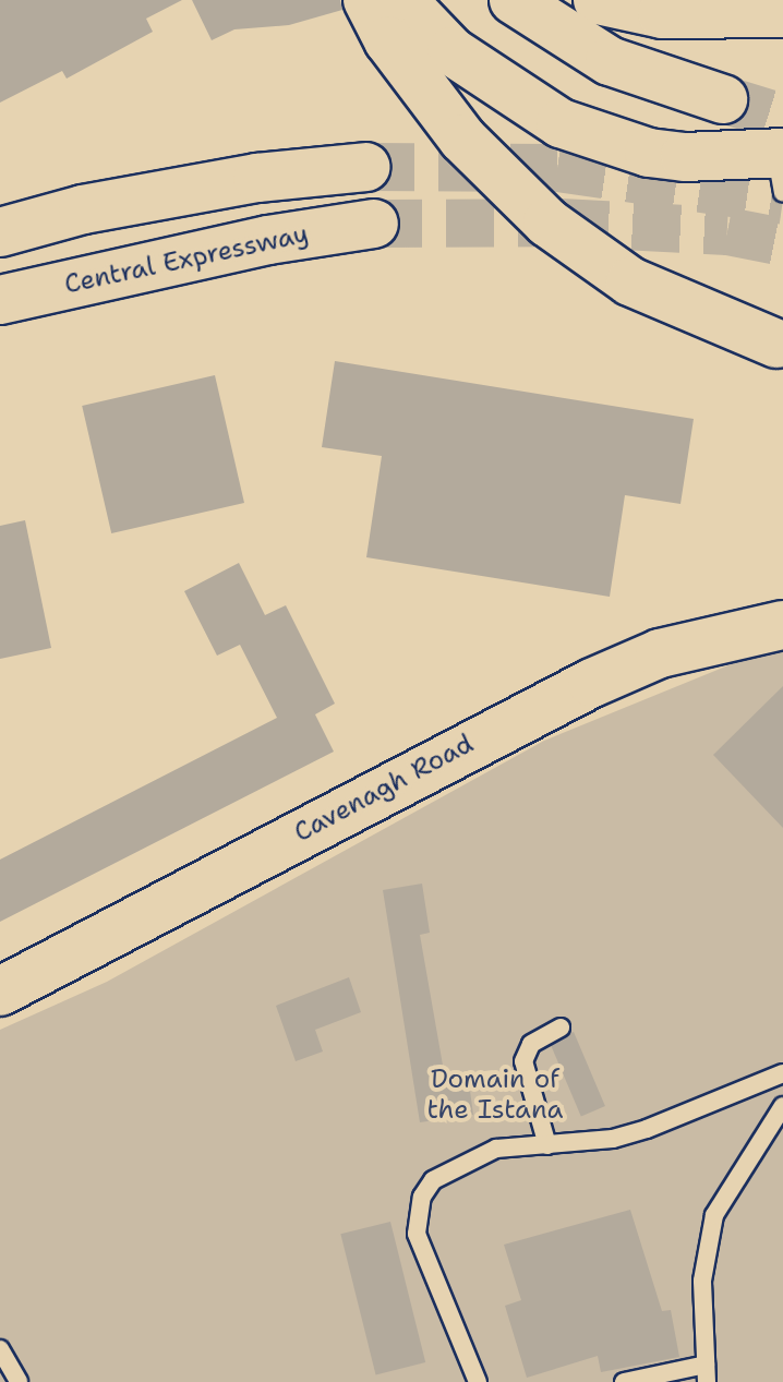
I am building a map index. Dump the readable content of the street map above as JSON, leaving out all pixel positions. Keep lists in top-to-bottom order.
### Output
{
  "streets": {
    "main road": ["Central Expressway", "Cavenagh Road"]
  },
  "parks": ["Domain of the Istana"]
}
